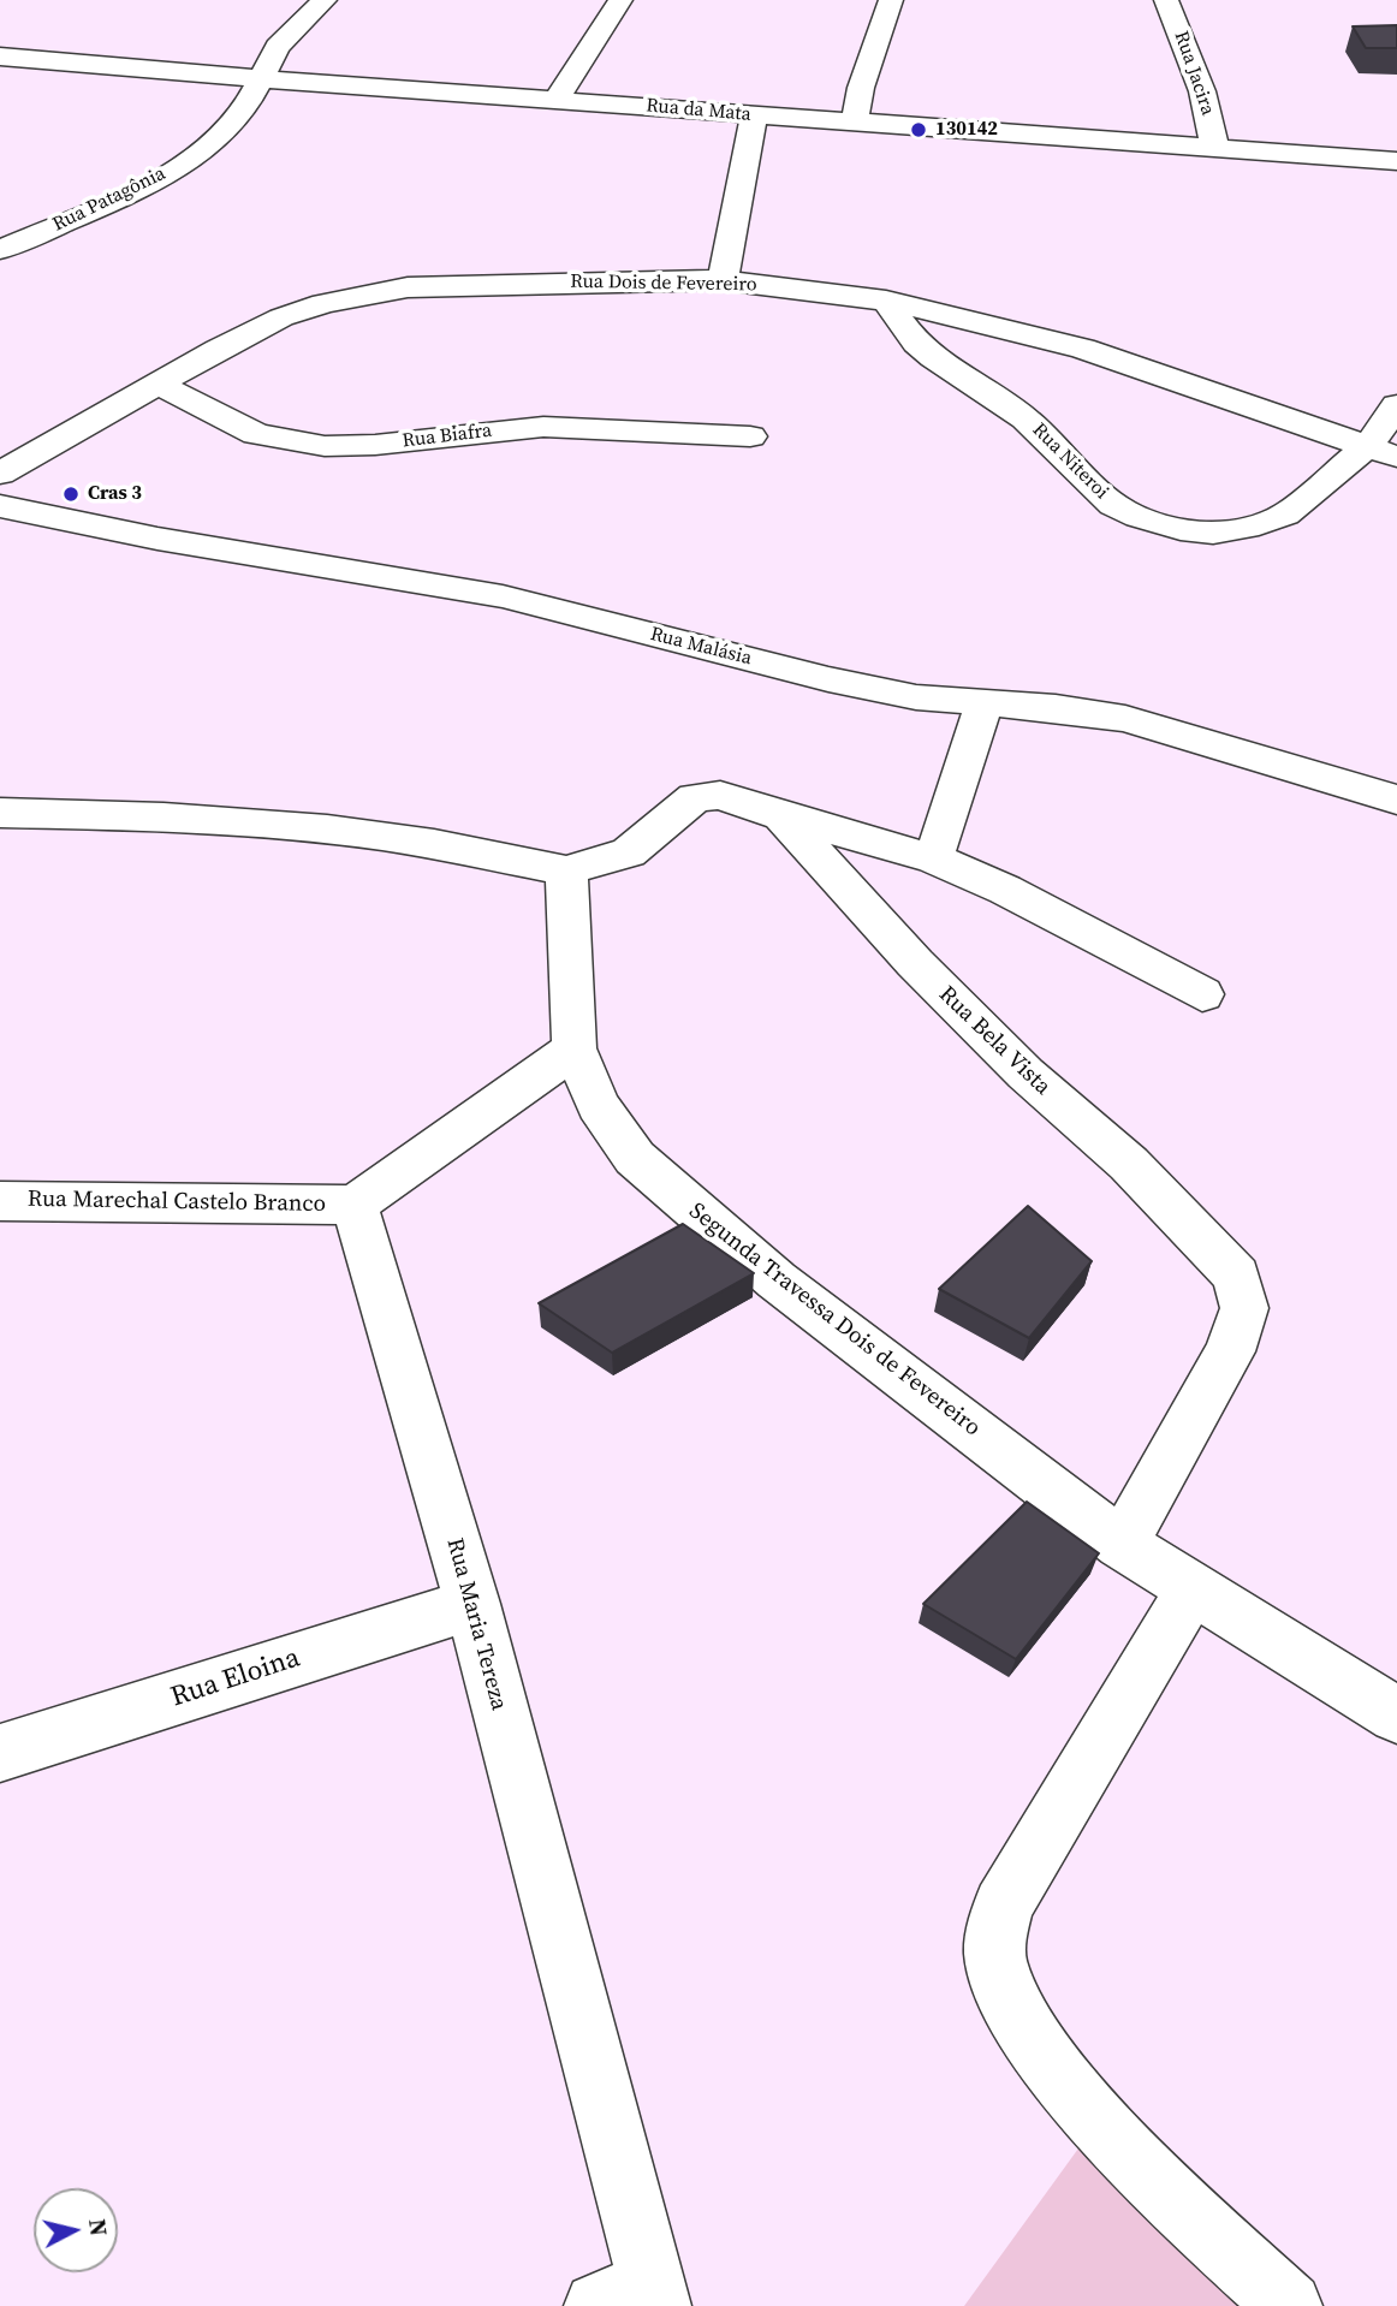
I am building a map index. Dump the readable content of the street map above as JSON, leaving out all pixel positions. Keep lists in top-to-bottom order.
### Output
{
  "streets": {
    "street": [
      "Rua Jacira",
      "Rua da Mata",
      "Rua Patagônia",
      "Rua Dois de Fevereiro",
      "Rua Biafra",
      "Rua Niteroi",
      "Rua Malásia",
      "Rua Bela Vista",
      "Rua Marechal Castelo Branco",
      "Segunda Travessa Dois de Fevereiro",
      "Rua Maria Tereza",
      "Rua Eloina"
    ]
  },
  "crossings": [
    ["Rua Jacira", "Rua da Mata"],
    ["Rua da Mata", "Rua Patagônia"],
    ["Rua Dois de Fevereiro", "Rua Biafra"],
    ["Rua Dois de Fevereiro", "Rua Niteroi"],
    ["Rua Bela Vista", "Segunda Travessa Dois de Fevereiro"],
    ["Rua Marechal Castelo Branco", "Rua Maria Tereza"],
    ["Rua Maria Tereza", "Rua Eloina"]
  ],
  "places": ["130142", "Cras 3"],
  "north": "right"
}
